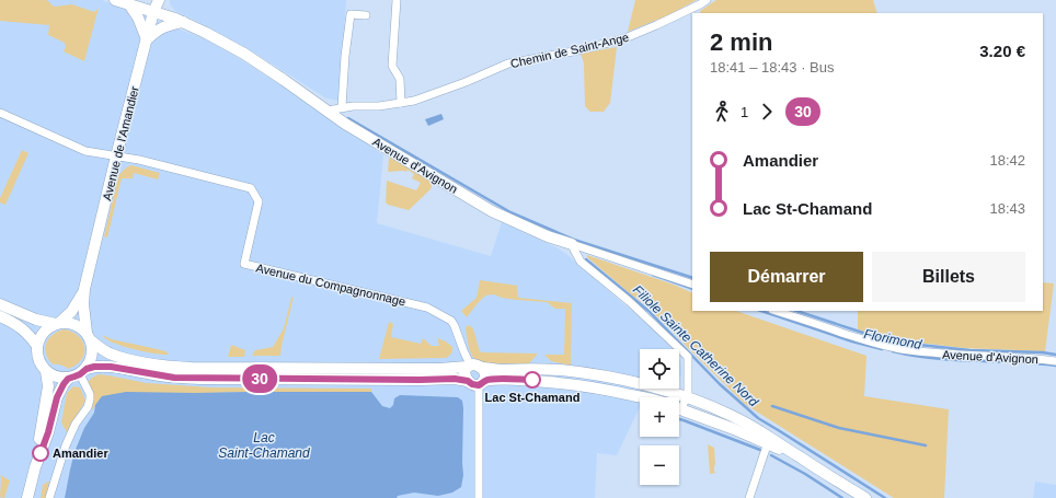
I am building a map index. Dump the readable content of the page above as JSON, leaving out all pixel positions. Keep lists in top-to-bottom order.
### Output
{
  "streets": {
    "main road": ["Avenue de l'Amandier", "Avenue d'Avignon"],
    "street": ["Chemin de Saint-Ange", "Avenue du Compagnonnage"]
  },
  "crossings": [
    ["Chemin de Saint-Ange", "Avenue d'Avignon"],
    ["Avenue de l'Amandier", "Avenue d'Avignon"],
    ["Avenue de l'Amandier", "Avenue du Compagnonnage"]
  ],
  "water": ["Florimond", "Filiole Sainte Catherine Nord", "Lac Saint-Chamand"],
  "places": ["Lac St-Chamand", "Amandier"],
  "lines": ["bus line 30"],
  "page": {
    "on_map": "30",
    "heading": ["2 min", "18:41 – 18:43 · Bus", "3.20 €"],
    "legs": ["1", "30"],
    "list": [
      {
        "name": "Amandier",
        "value": "18:42"
      },
      {
        "name": "Lac St-Chamand",
        "value": "18:43"
      }
    ],
    "buttons": ["Démarrer", "Billets"],
    "map_buttons": ["+", "−"]
  }
}
